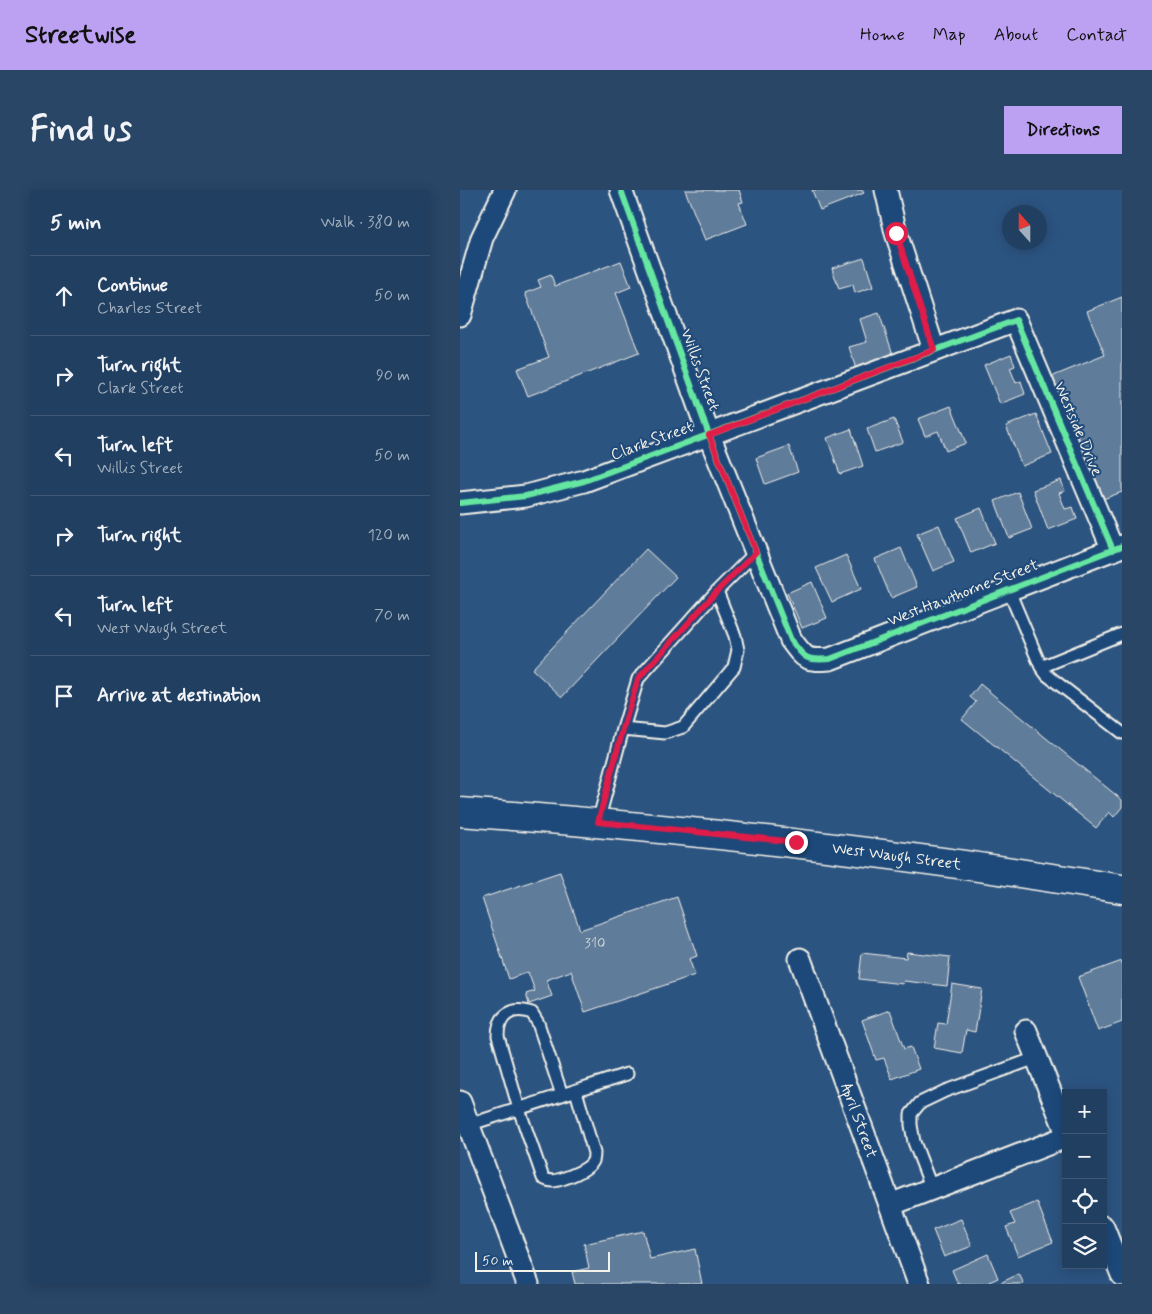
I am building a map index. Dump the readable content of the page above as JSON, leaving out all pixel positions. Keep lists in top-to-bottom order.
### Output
{
  "streets": {
    "street": [
      "Willis Street",
      "Westside Drive",
      "Clark Street",
      "West Hawthorne Street",
      "West Waugh Street",
      "April Street"
    ]
  },
  "crossings": [
    ["Willis Street", "Clark Street"],
    ["Willis Street", "West Hawthorne Street"],
    ["Westside Drive", "Clark Street"],
    ["Westside Drive", "West Hawthorne Street"]
  ],
  "house_numbers": ["310"],
  "scale_bar": "50 m",
  "north": "top",
  "page": {
    "header": "Streetwise",
    "nav": [
      "Home",
      "Map",
      "About",
      "Contact"
    ],
    "buttons": "Directions",
    "title": "Find us",
    "heading": ["5 min", "Walk · 380 m"],
    "list": [
      ["Continue", "Charles Street", "50 m"],
      ["Turn right", "Clark Street", "90 m"],
      ["Turn left", "Willis Street", "50 m"],
      ["Turn right", "120 m"],
      ["Turn left", "West Waugh Street", "70 m"],
      "Arrive at destination"
    ],
    "map_buttons": ["+", "−"],
    "scale": "50 m"
  }
}
